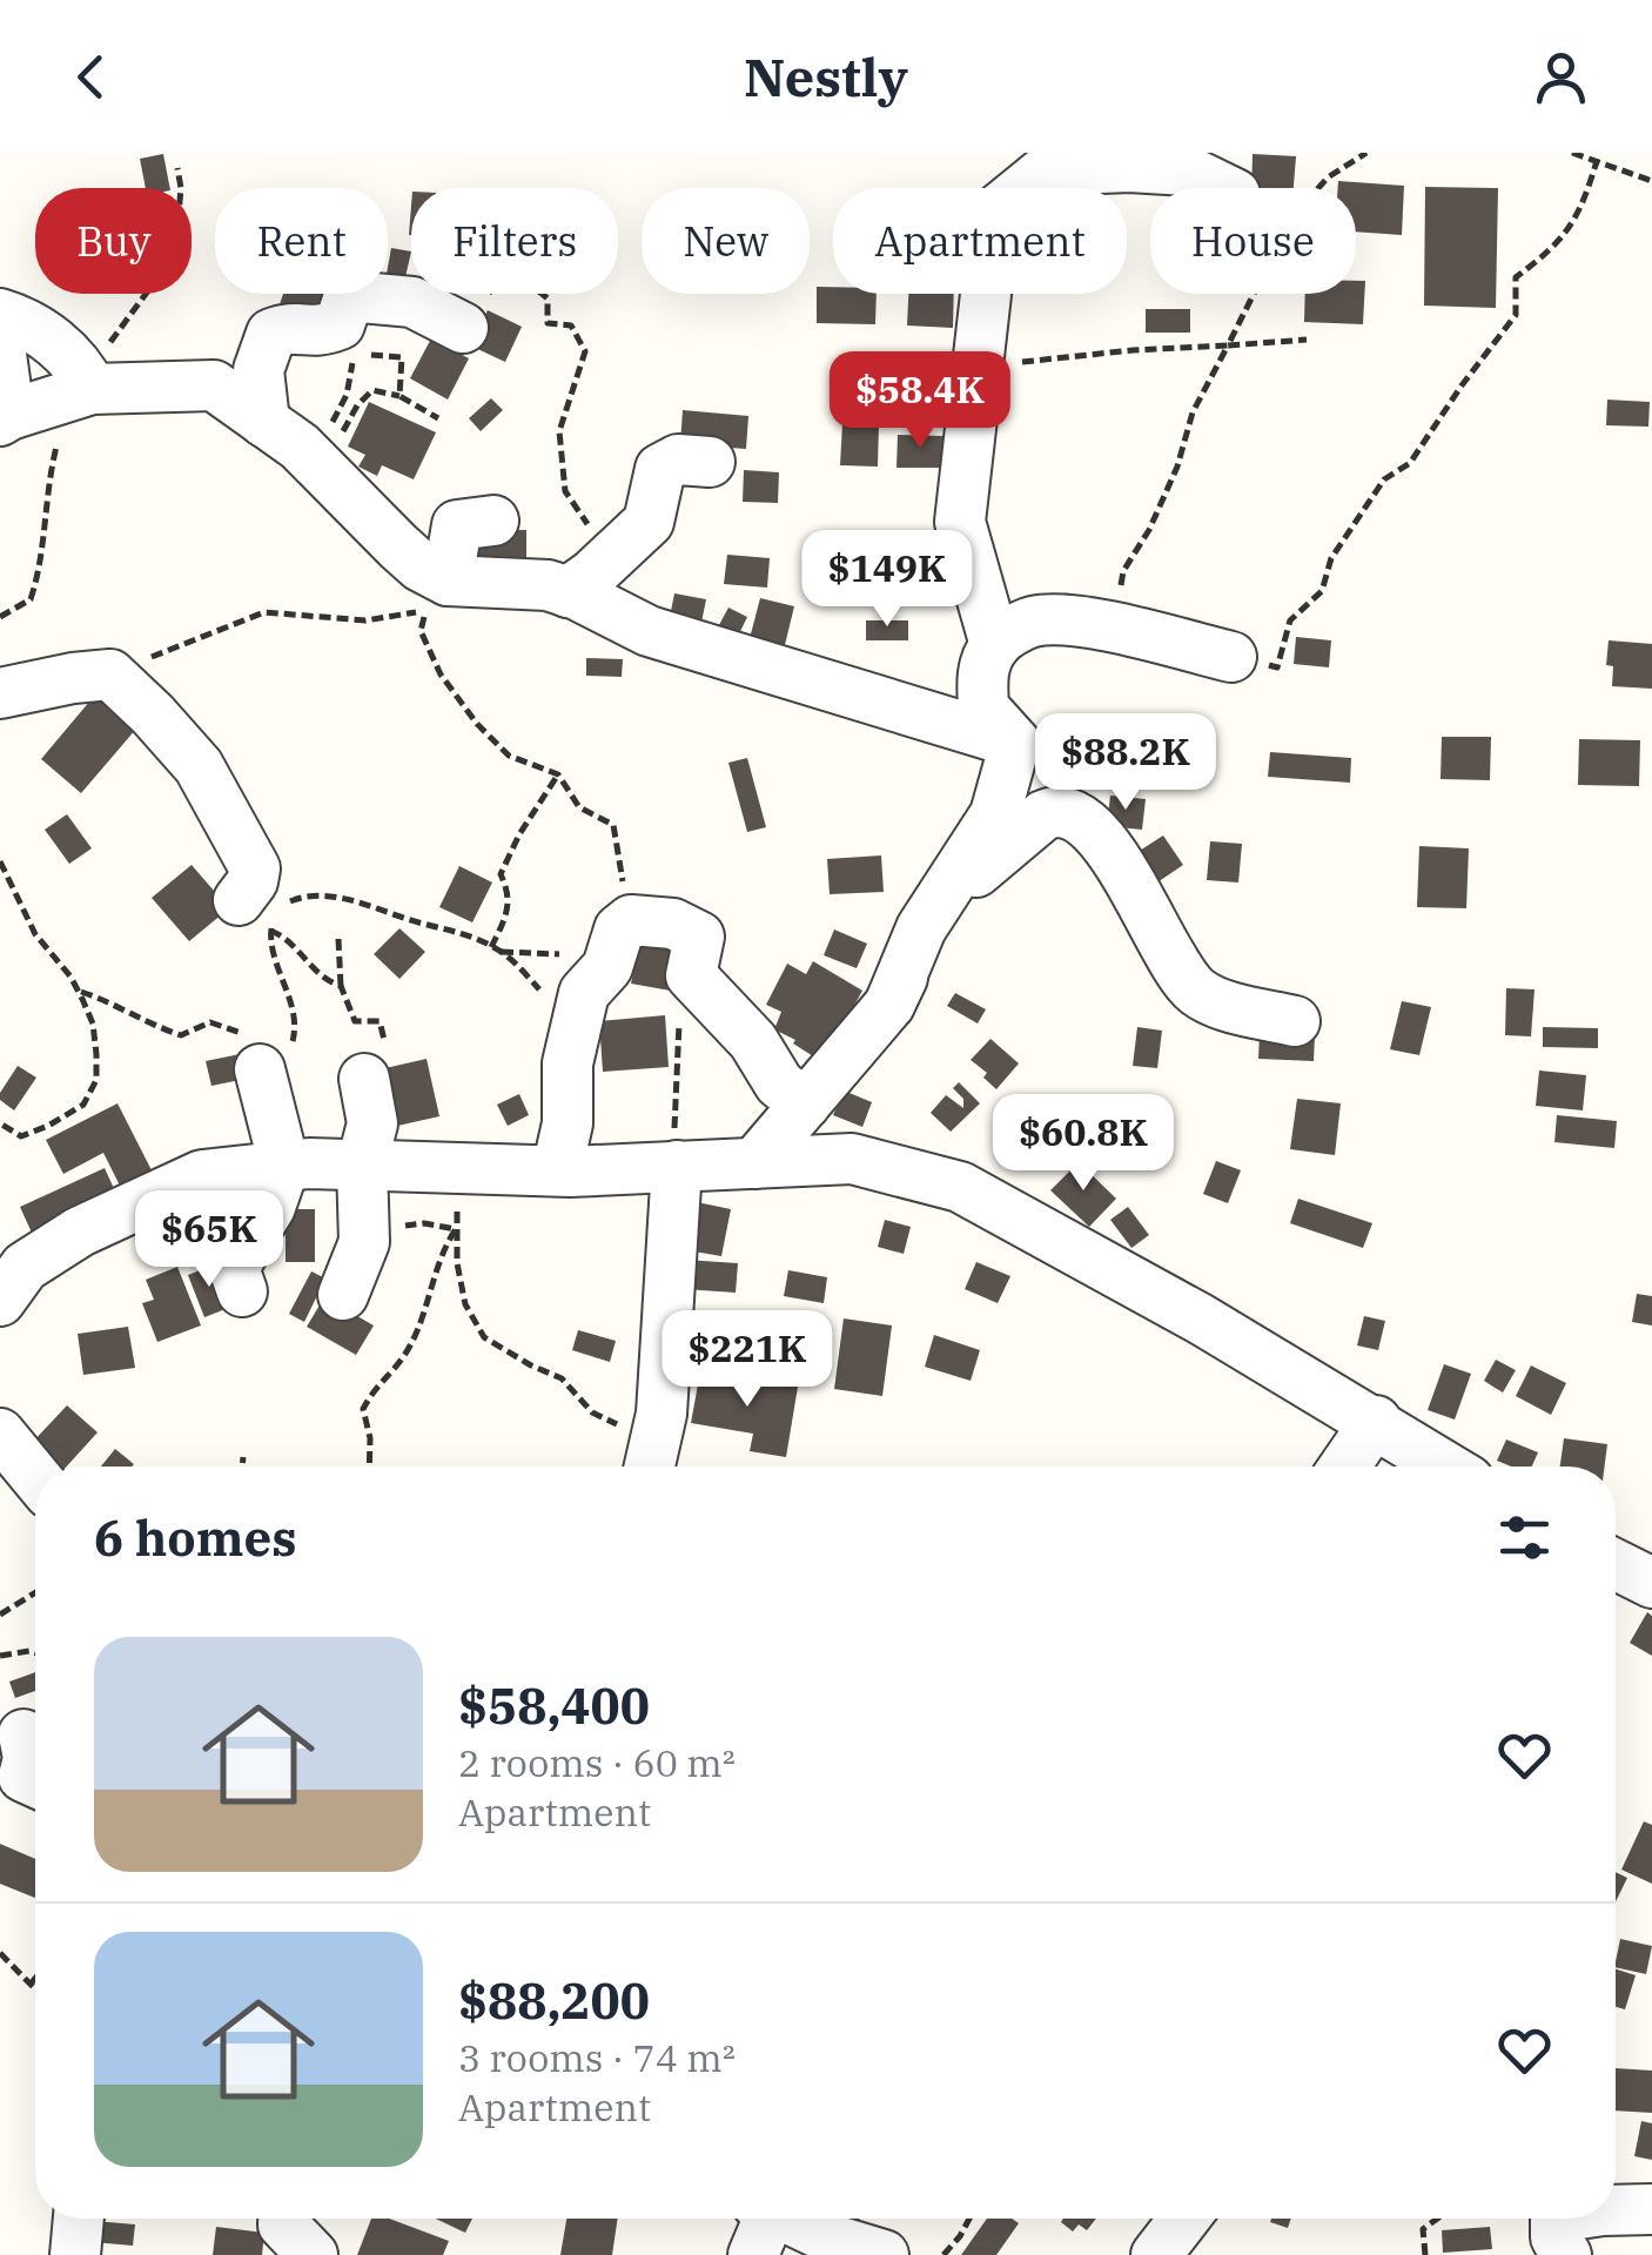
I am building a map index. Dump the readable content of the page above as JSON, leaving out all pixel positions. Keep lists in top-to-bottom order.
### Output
{
  "page": {
    "header": "Nestly",
    "chip": [
      "Buy",
      "Rent",
      "Filters",
      "New",
      "Apartment",
      "House"
    ],
    "price": [
      "$58.4K",
      "$149K",
      "$88.2K",
      "$60.8K",
      "$65K",
      "$221K"
    ],
    "heading": "6 homes",
    "list": [
      {
        "name": "$58,400",
        "note": "2 rooms · 60 m² · Apartment"
      },
      {
        "name": "$88,200",
        "note": "3 rooms · 74 m² · Apartment"
      }
    ]
  }
}
